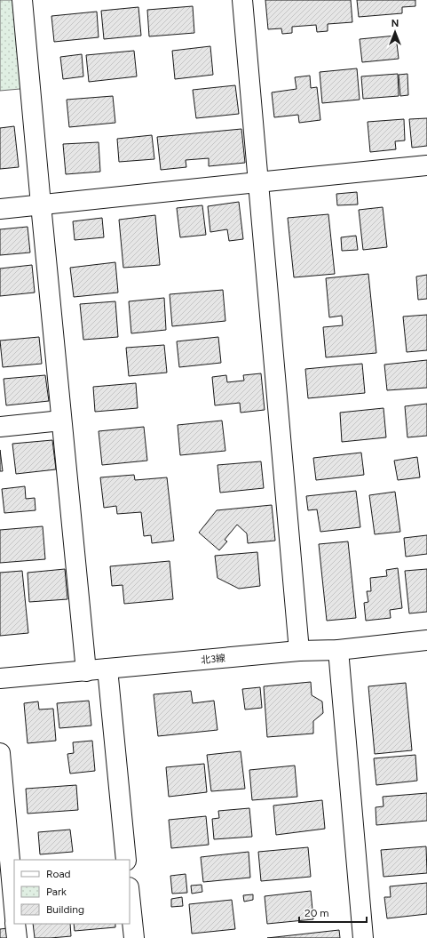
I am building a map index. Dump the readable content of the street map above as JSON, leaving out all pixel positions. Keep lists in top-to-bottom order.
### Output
{
  "streets": {
    "street": ["北3線"]
  },
  "legend": ["Road", "Park", "Building"],
  "scale_bar": "20 m",
  "north": "top"
}
